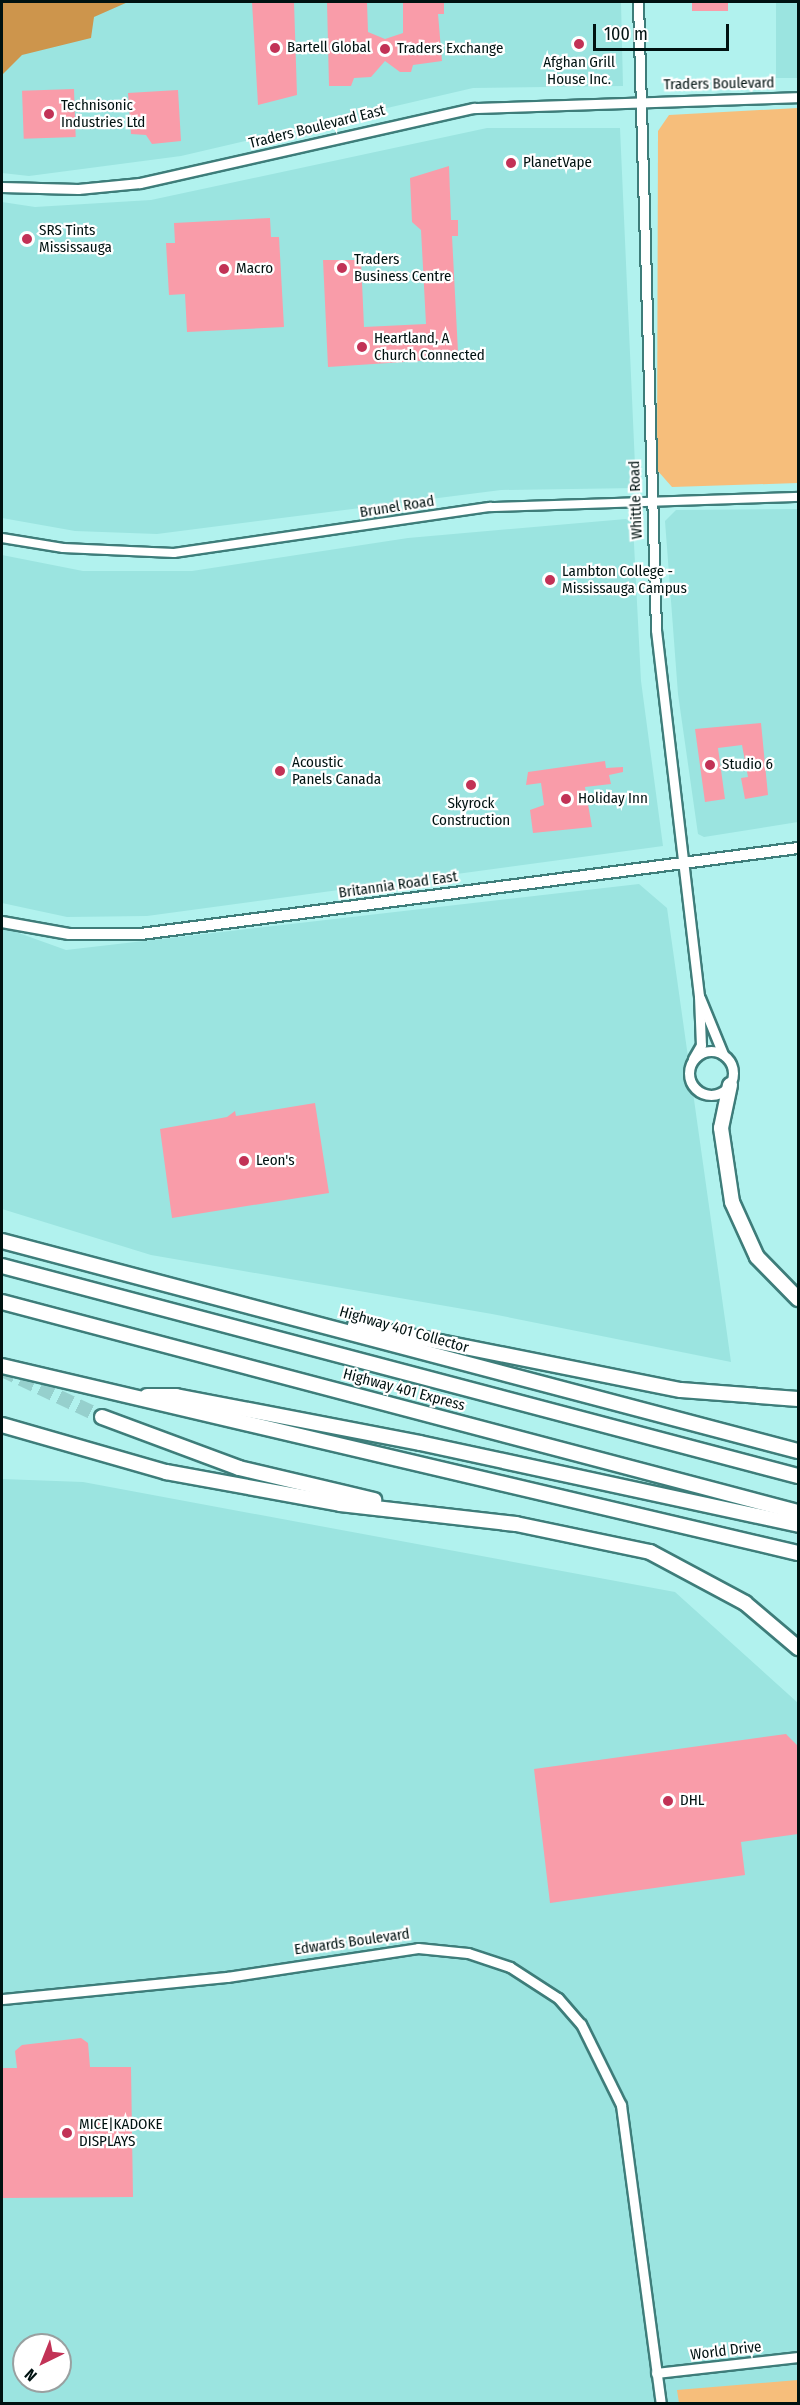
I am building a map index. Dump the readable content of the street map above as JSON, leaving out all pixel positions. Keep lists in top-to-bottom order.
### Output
{
  "streets": {
    "highway": ["Highway 401 Collector", "Highway 401 Express"],
    "main road": ["Britannia Road East"],
    "street": [
      "Traders Boulevard",
      "Traders Boulevard East",
      "Whittle Road",
      "Brunel Road",
      "Edwards Boulevard",
      "World Drive"
    ]
  },
  "crossings": [
    ["Traders Boulevard", "Traders Boulevard East"],
    ["Traders Boulevard", "Whittle Road"],
    ["Traders Boulevard East", "Whittle Road"],
    ["Whittle Road", "Brunel Road"],
    ["Whittle Road", "Britannia Road East"],
    ["Edwards Boulevard", "World Drive"]
  ],
  "places": [
    "Afghan Grill House Inc.",
    "Bartell Global",
    "Traders Exchange",
    "Technisonic Industries Ltd",
    "PlanetVape",
    "SRS Tints Mississauga",
    "Traders Business Centre",
    "Macro",
    "Heartland, A Church Connected",
    "Lambton College - Mississauga Campus",
    "Studio 6",
    "Acoustic Panels Canada",
    "Skyrock Construction",
    "Holiday Inn",
    "Leon's",
    "DHL",
    "MICE|KADOKE DISPLAYS"
  ],
  "scale_bar": "100 m",
  "north": "bottom left"
}
